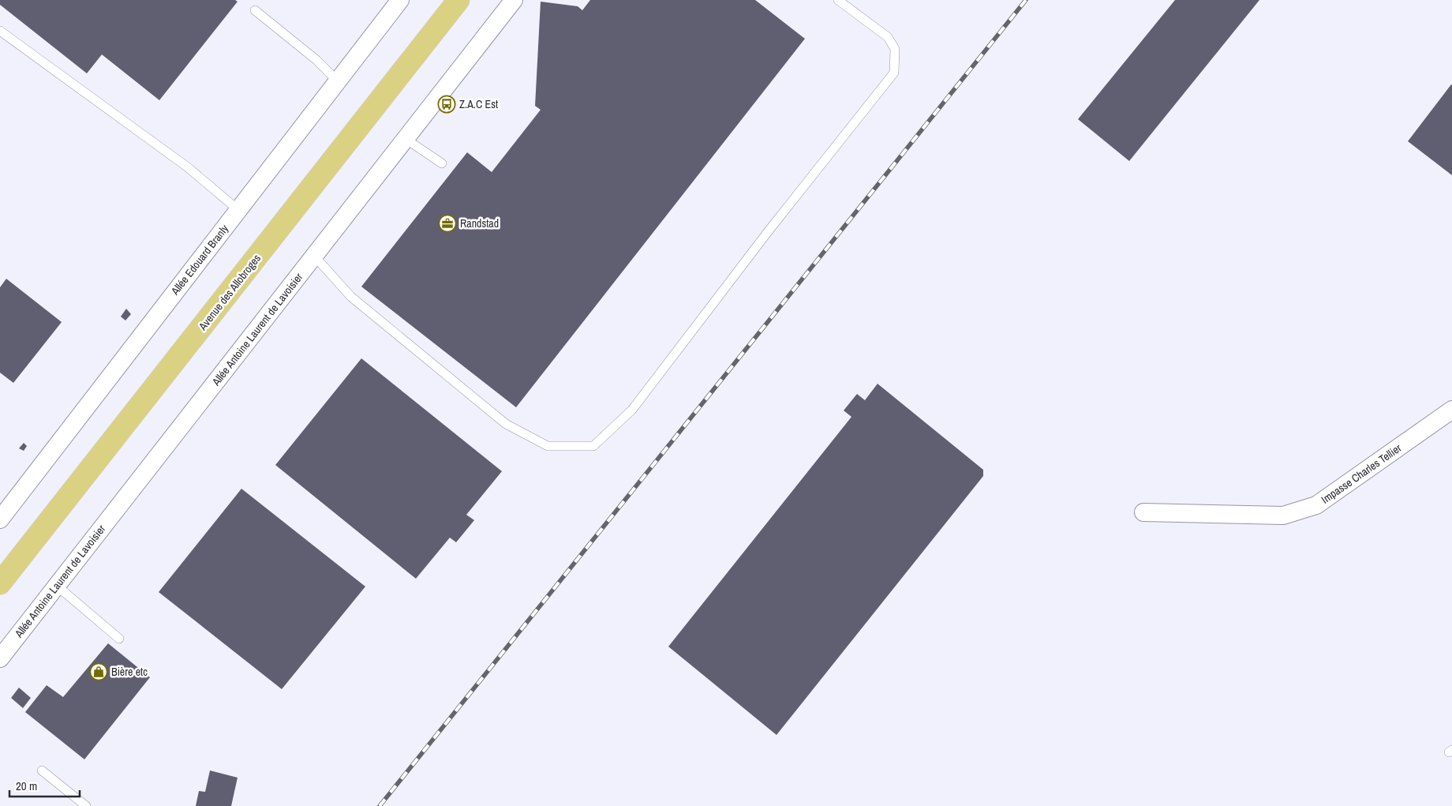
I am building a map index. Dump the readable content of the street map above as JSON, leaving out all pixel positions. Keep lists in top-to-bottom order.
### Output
{
  "streets": {
    "main road": ["Avenue des Allobroges"],
    "street": ["Allée Edouard Branly", "Allée Antoine Laurent de Lavoisier", "Impasse Charles Tellier"]
  },
  "places": {
    "bus stop": ["Z.A.C Est"],
    "office": ["Randstad"],
    "shop": ["Bière etc"]
  },
  "scale_bar": "20 m"
}
